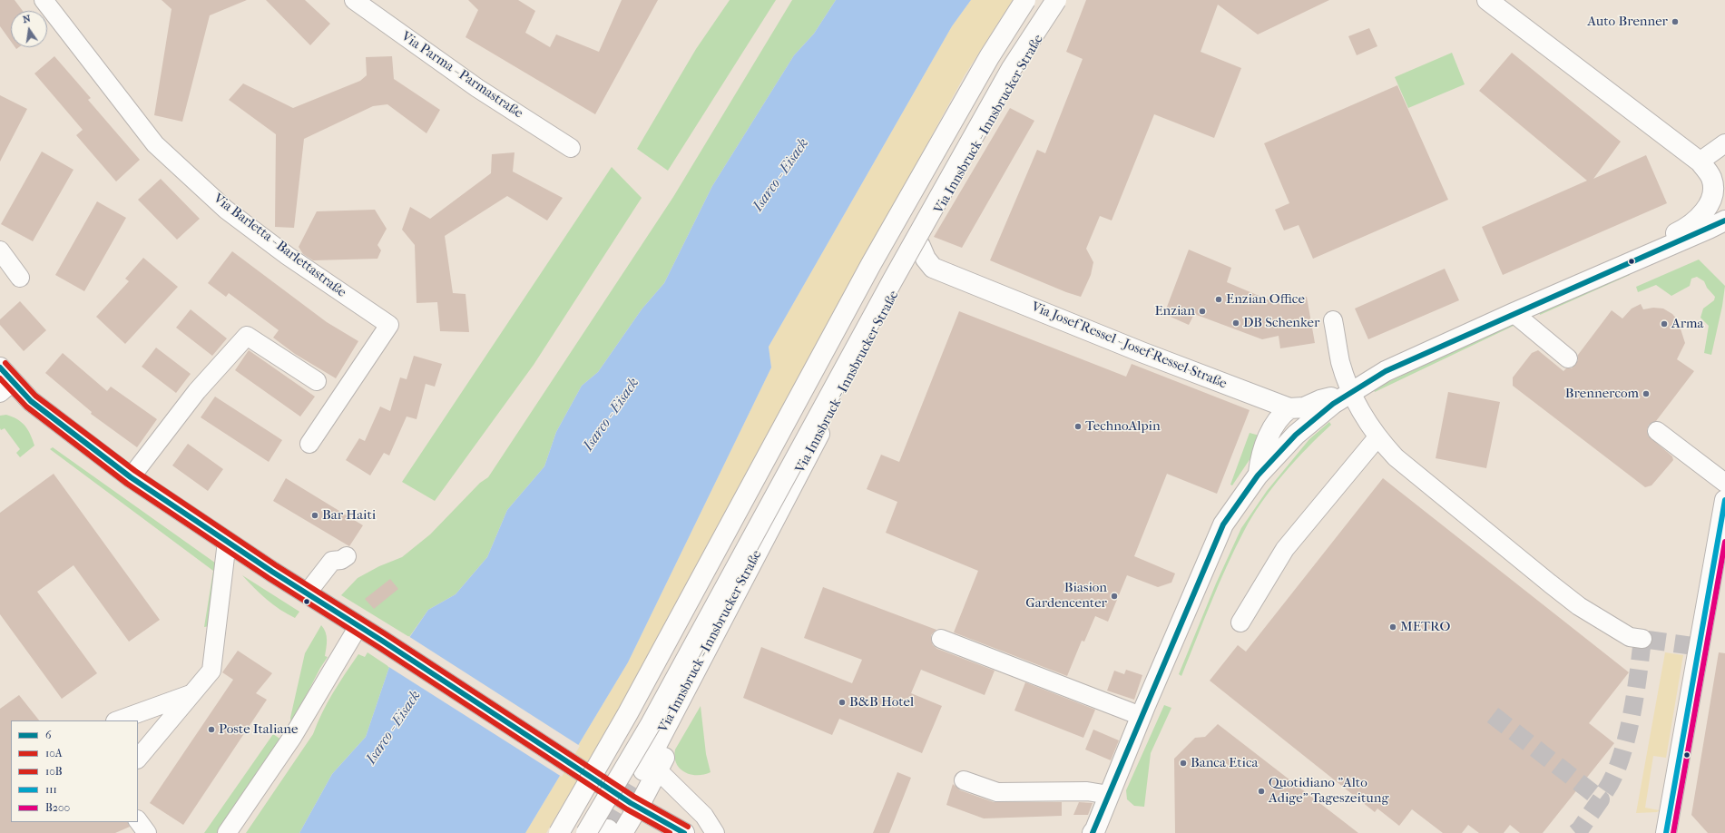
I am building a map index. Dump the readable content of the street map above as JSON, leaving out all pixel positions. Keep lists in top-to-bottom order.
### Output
{
  "streets": {
    "main road": ["Via Innsbruck - Innsbrucker Straße", "Via Josef Ressel - Josef-Ressel-Straße"],
    "street": ["Via Parma - Parmastraße", "Via Barletta - Barlettastraße"]
  },
  "crossings": [
    ["Via Innsbruck - Innsbrucker Straße", "Via Josef Ressel - Josef-Ressel-Straße"]
  ],
  "water": ["Isarco - Eisack"],
  "places": [
    "Auto Brenner",
    "Enzian Office",
    "Enzian",
    "DB Schenker",
    "Arma",
    "Brennercom",
    "TechnoAlpin",
    "Bar Haiti",
    "Biasion Gardencenter",
    "METRO",
    "B&B Hotel",
    "Poste Italiane",
    "Banca Etica",
    "Quotidiano \"Alto Adige\" Tageszeitung"
  ],
  "lines": [
    "transit line 6",
    "transit line 10B",
    "transit line 10A",
    "transit line 111",
    "transit line B200"
  ],
  "legend": [
    "6",
    "10A",
    "10B",
    "111",
    "B200"
  ],
  "north": "top"
}
